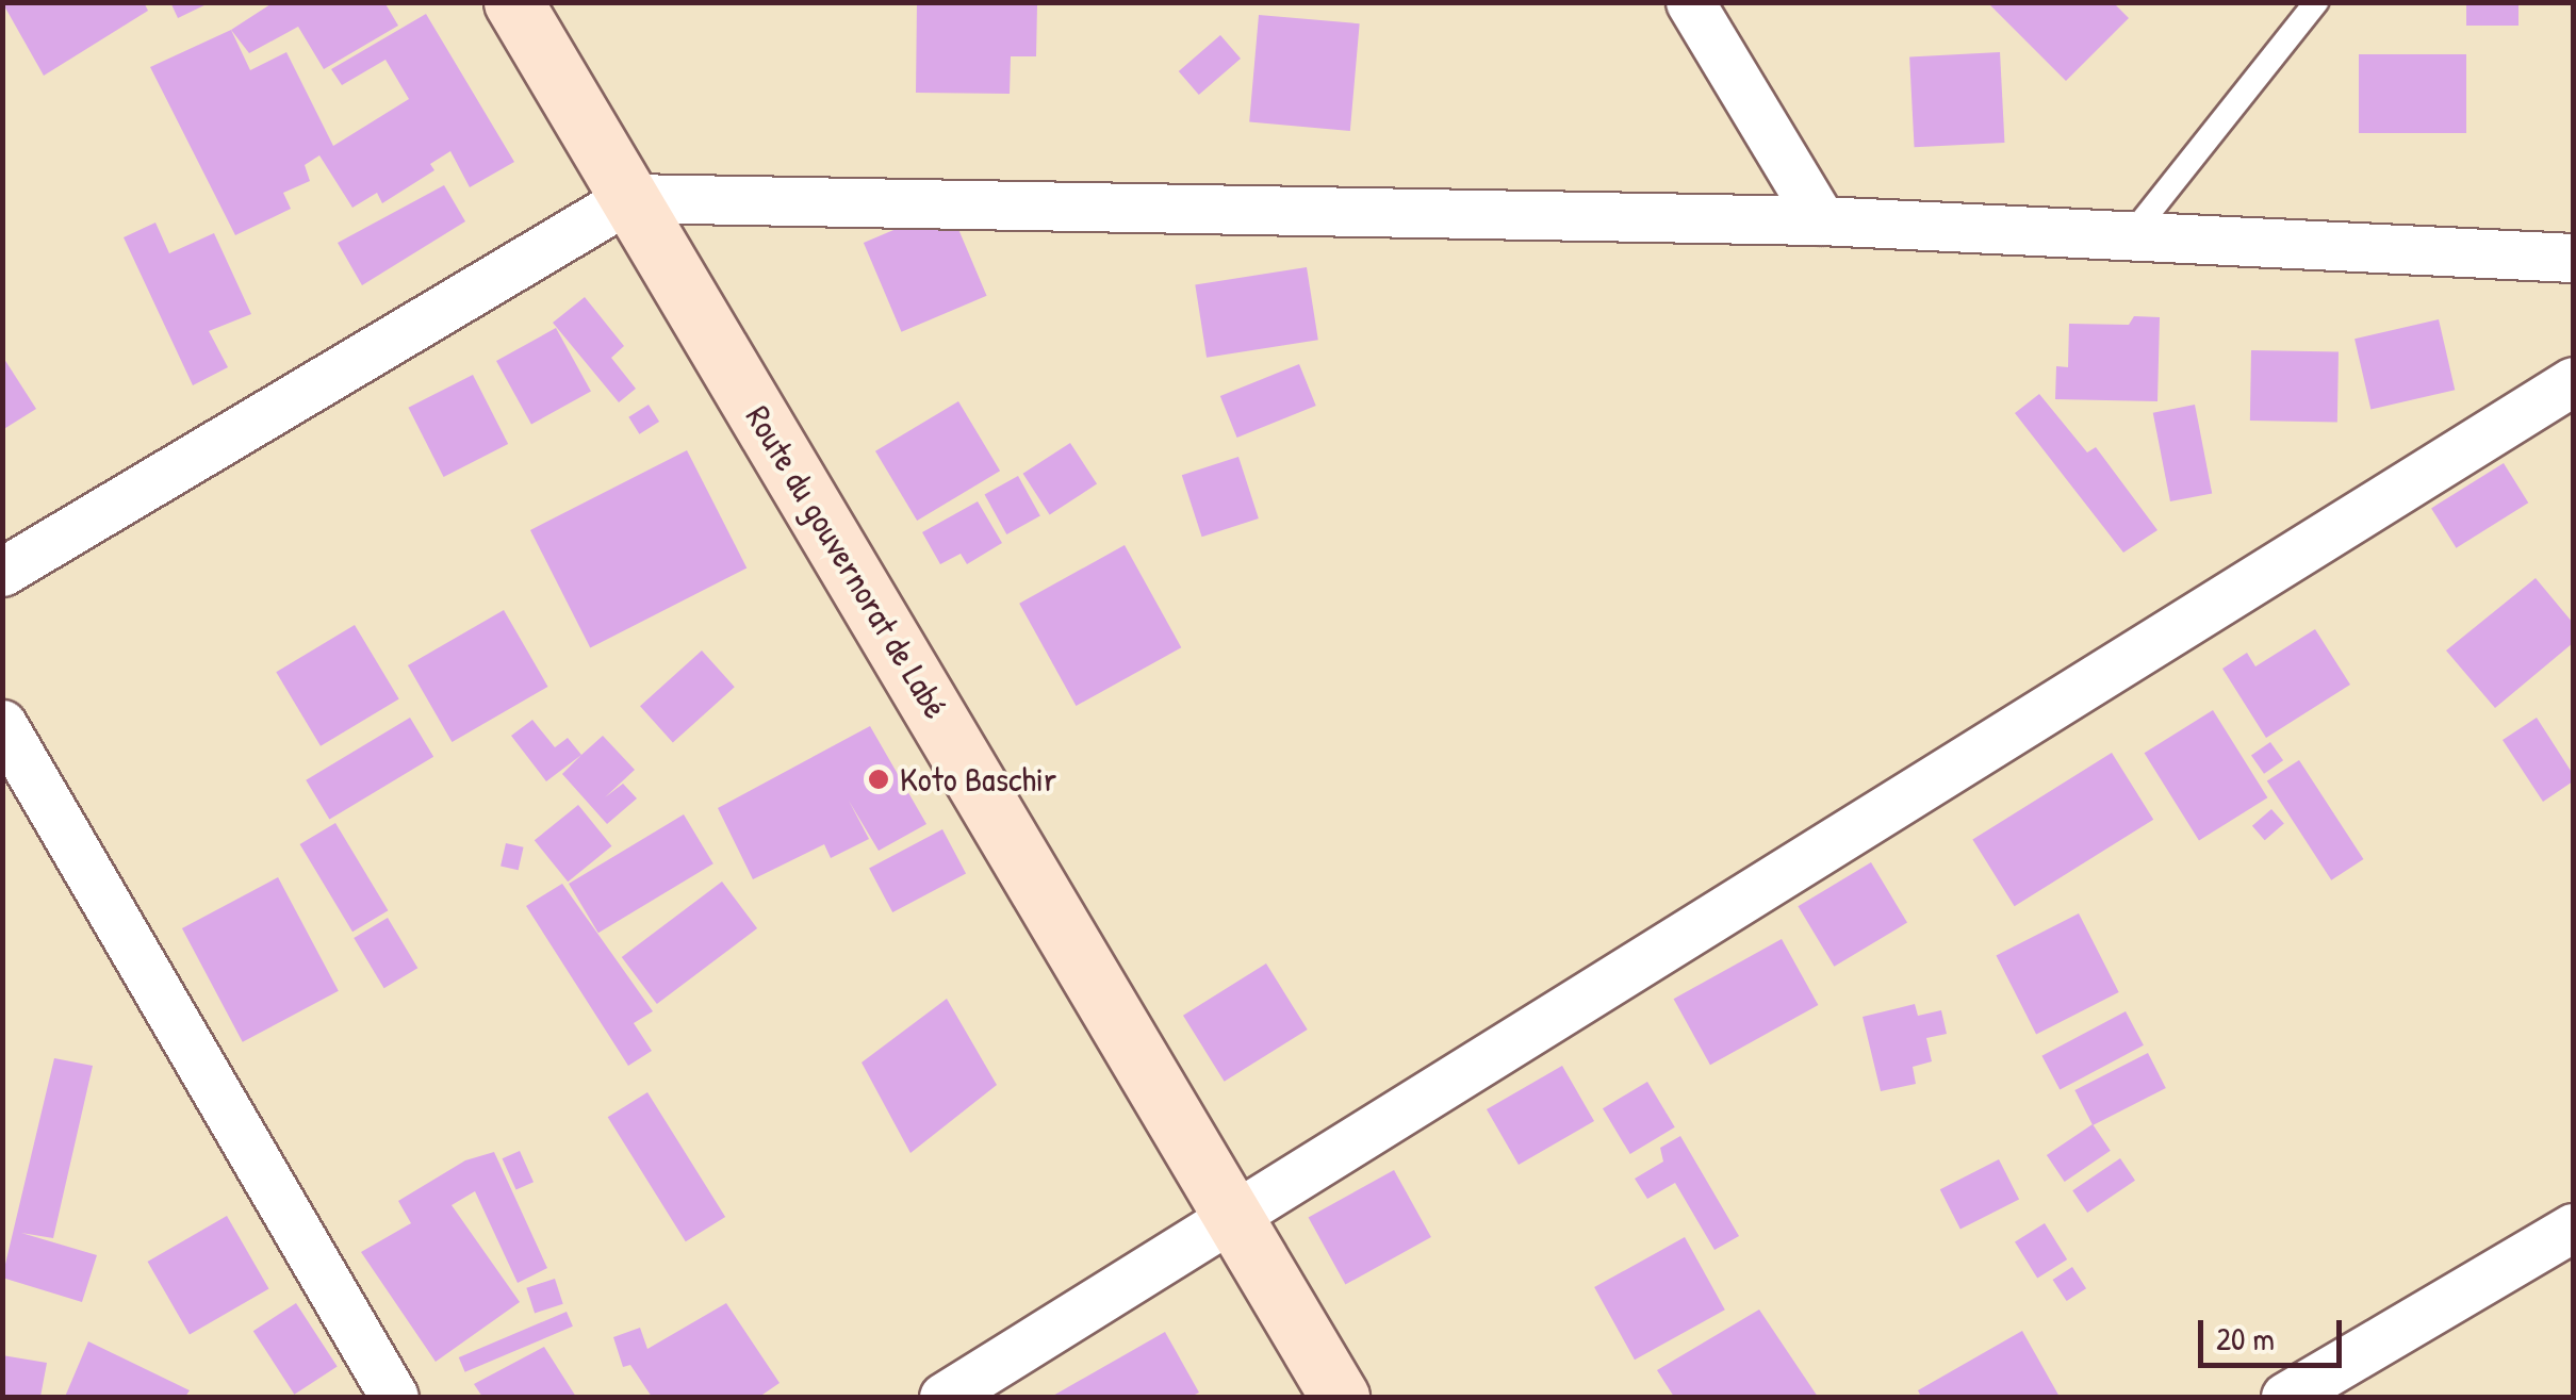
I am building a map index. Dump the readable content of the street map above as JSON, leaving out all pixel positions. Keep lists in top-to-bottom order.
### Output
{
  "streets": {
    "street": ["Route du gouvernorat de Labé"]
  },
  "places": ["Koto Baschir"],
  "scale_bar": "20 m"
}
